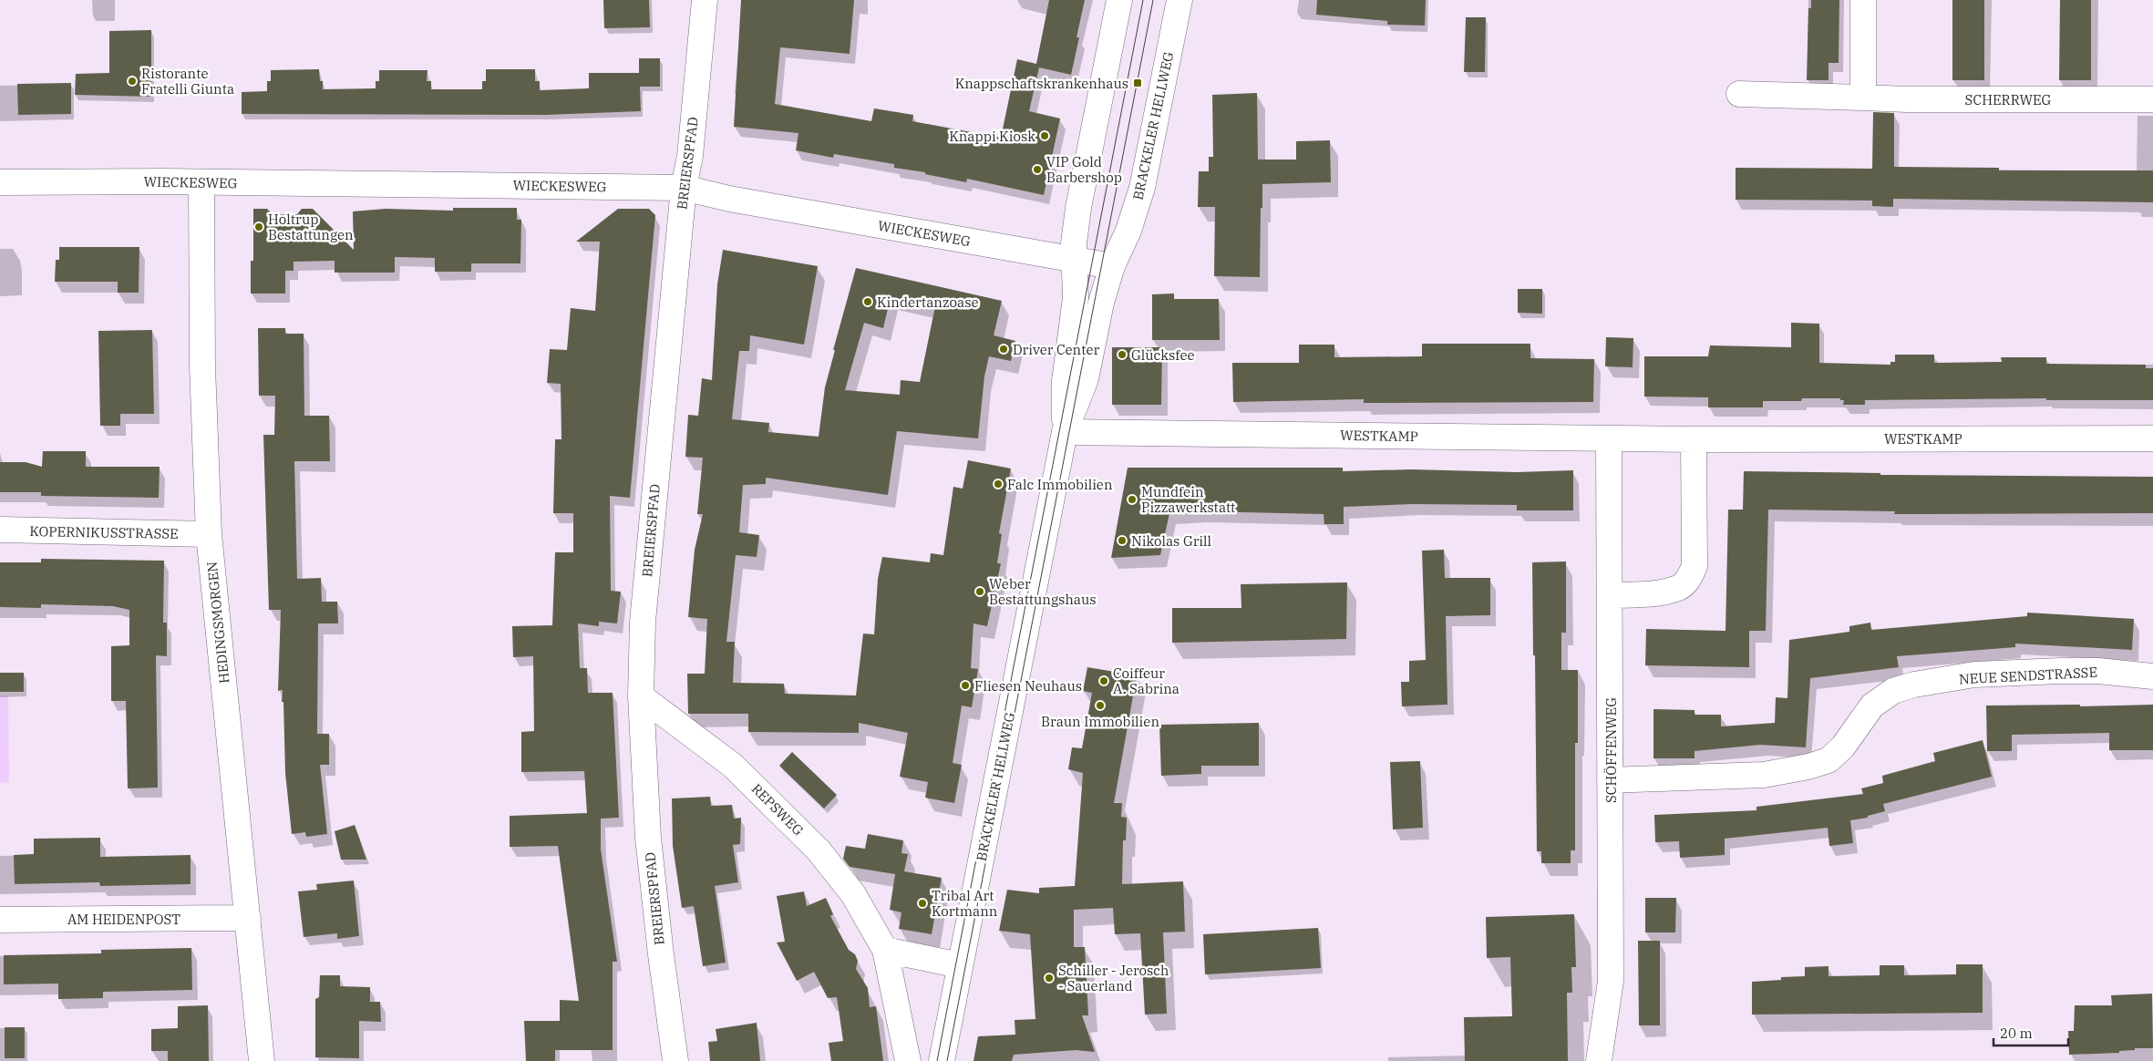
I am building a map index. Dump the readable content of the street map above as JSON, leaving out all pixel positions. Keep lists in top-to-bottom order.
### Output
{
  "streets": {
    "street": [
      "SCHERRWEG",
      "BRACKELER HELLWEG",
      "BREIERSPFAD",
      "WIECKESWEG",
      "WESTKAMP",
      "KOPERNIKUSSTRASSE",
      "HEDINGSMORGEN",
      "NEUE SENDSTRASSE",
      "SCHÖFFENWEG",
      "REPSWEG",
      "AM HEIDENPOST"
    ]
  },
  "crossings": [
    ["BRACKELER HELLWEG", "WIECKESWEG"],
    ["BRACKELER HELLWEG", "WESTKAMP"],
    ["BREIERSPFAD", "WIECKESWEG"],
    ["BREIERSPFAD", "REPSWEG"],
    ["WIECKESWEG", "HEDINGSMORGEN"],
    ["WESTKAMP", "SCHÖFFENWEG"],
    ["KOPERNIKUSSTRASSE", "HEDINGSMORGEN"],
    ["HEDINGSMORGEN", "AM HEIDENPOST"],
    ["NEUE SENDSTRASSE", "SCHÖFFENWEG"]
  ],
  "places": {
    "other": [
      "Ristorante Fratelli Giunta",
      "Knappi Kiosk",
      "VIP Gold Barbershop",
      "Holtrup Bestattungen",
      "Kindertanzoase",
      "Driver Center",
      "Glücksfee",
      "Falc Immobilien",
      "Mundfein Pizzawerkstatt",
      "Nikolas Grill",
      "Weber Bestattungshaus",
      "Coiffeur A. Sabrina",
      "Fliesen Neuhaus",
      "Braun Immobilien",
      "Tribal Art Kortmann",
      "Schiller - Jerosch - Sauerland"
    ],
    "transit": ["Knappschaftskrankenhaus"]
  },
  "scale_bar": "20 m"
}
